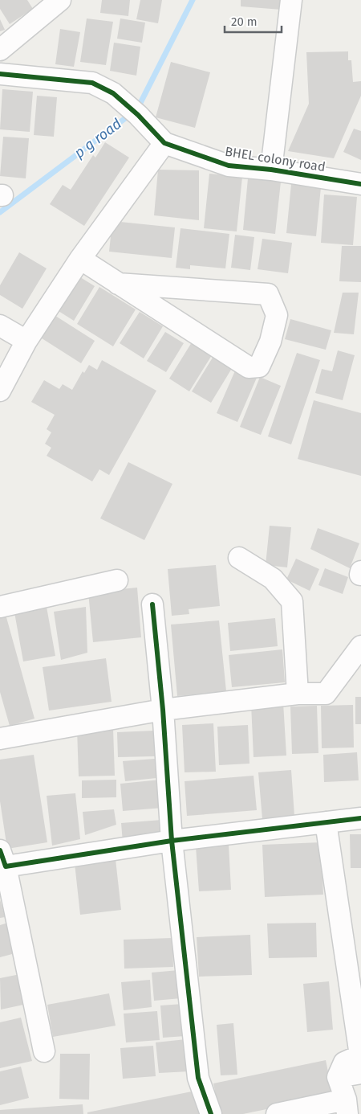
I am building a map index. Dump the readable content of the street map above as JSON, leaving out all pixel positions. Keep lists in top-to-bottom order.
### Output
{
  "streets": {
    "street": ["BHEL colony road"]
  },
  "water": ["p g road"],
  "scale_bar": "20 m"
}
